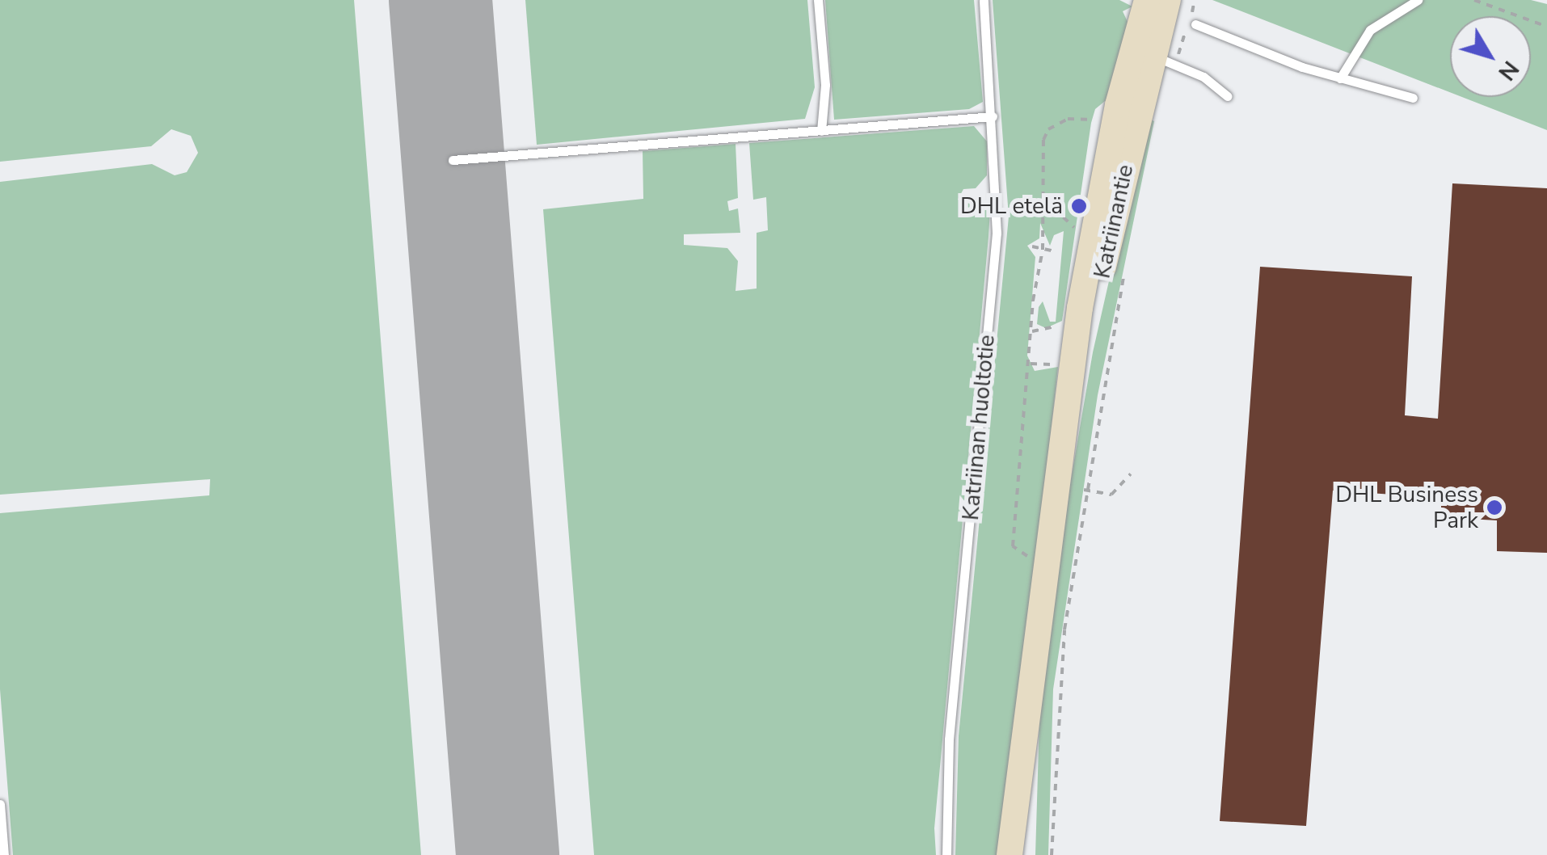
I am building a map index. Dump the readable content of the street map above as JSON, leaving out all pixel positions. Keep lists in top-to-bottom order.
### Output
{
  "streets": {
    "main road": ["Katriinantie"],
    "lane": ["Katriinan huoltotie"]
  },
  "places": ["DHL etelä", "DHL Business Park"],
  "north": "bottom right"
}
